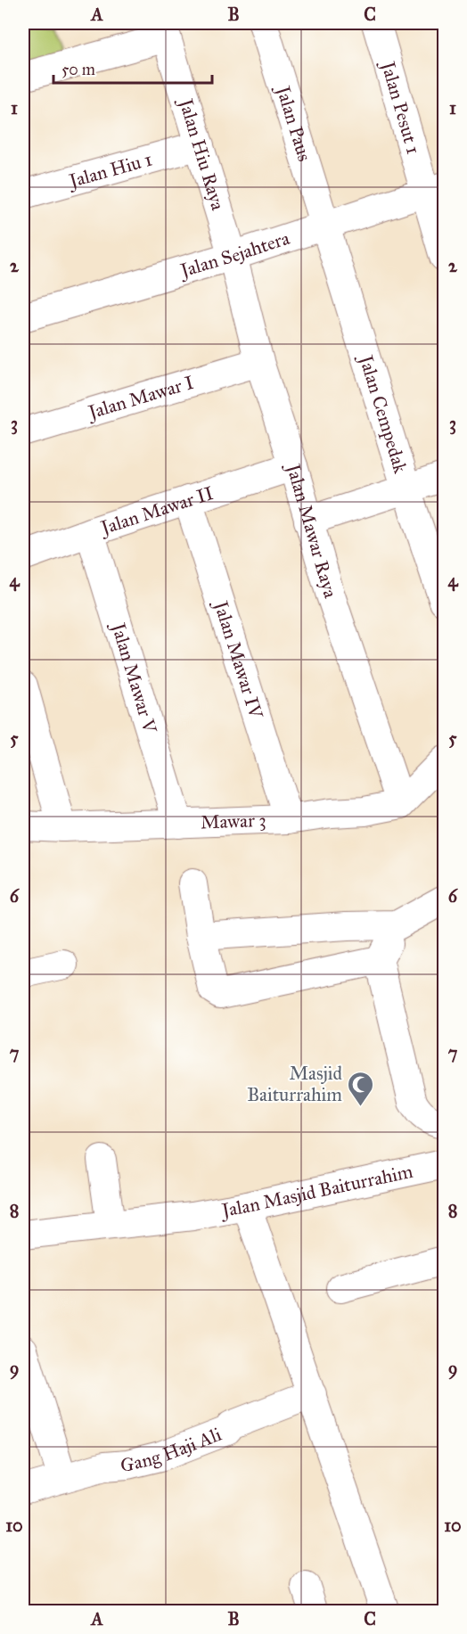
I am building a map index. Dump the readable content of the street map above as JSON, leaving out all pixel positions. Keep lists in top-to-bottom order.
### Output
{
  "streets": {
    "street": [
      "Jalan Pesut 1",
      "Jalan Paus",
      "Jalan Hiu Raya",
      "Jalan Hiu 1",
      "Jalan Sejahtera",
      "Jalan Mawar I",
      "Jalan Cempedak",
      "Jalan Mawar II",
      "Jalan Mawar Raya",
      "Jalan Mawar IV",
      "Jalan Mawar V",
      "Mawar 3",
      "Jalan Masjid Baiturrahim",
      "Gang Haji Ali"
    ]
  },
  "crossings": [
    ["Jalan Pesut 1", "Jalan Sejahtera"],
    ["Jalan Paus", "Jalan Sejahtera"],
    ["Jalan Paus", "Jalan Cempedak"],
    ["Jalan Hiu Raya", "Jalan Hiu 1"],
    ["Jalan Hiu Raya", "Jalan Sejahtera"],
    ["Jalan Hiu Raya", "Jalan Mawar Raya"],
    ["Jalan Sejahtera", "Jalan Cempedak"],
    ["Jalan Sejahtera", "Jalan Mawar Raya"],
    ["Jalan Mawar I", "Jalan Mawar Raya"],
    ["Jalan Mawar II", "Jalan Mawar Raya"],
    ["Jalan Mawar II", "Jalan Mawar IV"],
    ["Jalan Mawar II", "Jalan Mawar V"],
    ["Jalan Mawar Raya", "Mawar 3"],
    ["Jalan Mawar IV", "Mawar 3"],
    ["Jalan Mawar V", "Mawar 3"]
  ],
  "places": {
    "mosque": ["Masjid Baiturrahim"]
  },
  "scale_bar": "50 m",
  "grid": {
    "columns": ["A", "B", "C"],
    "rows": [
      "1",
      "2",
      "3",
      "4",
      "5",
      "6",
      "7",
      "8",
      "9",
      "10"
    ]
  }
}
